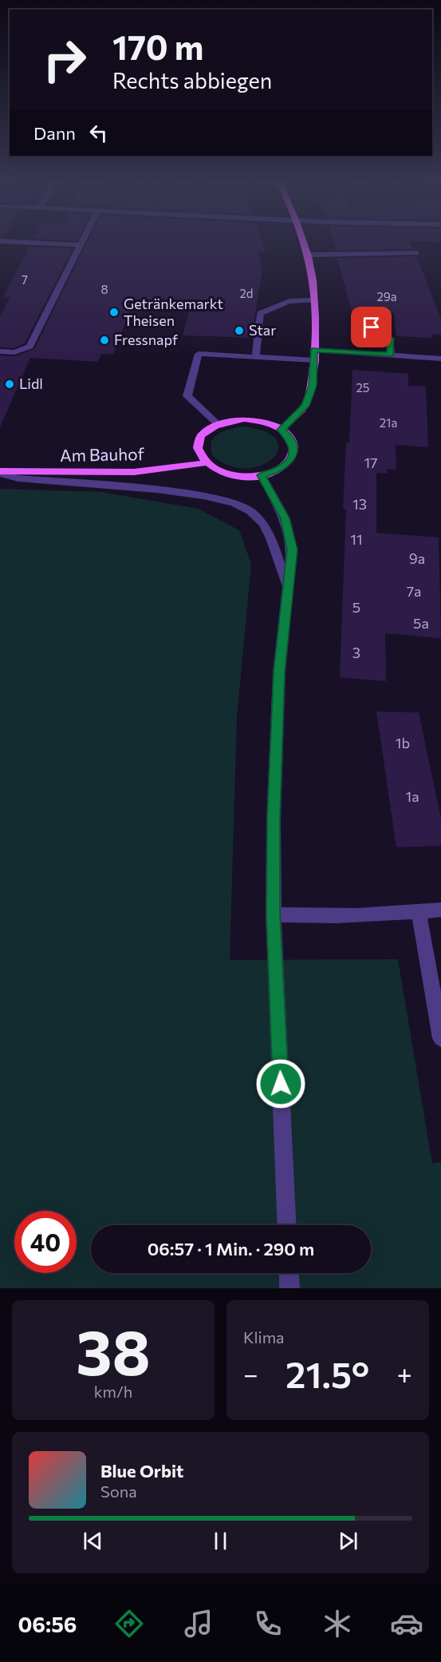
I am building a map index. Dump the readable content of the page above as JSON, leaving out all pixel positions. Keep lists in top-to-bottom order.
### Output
{
  "streets": {
    "main road": ["Am Bauhof"]
  },
  "places": [
    "Getränkemarkt Theisen",
    "Star",
    "Fressnapf",
    "Lidl"
  ],
  "house_numbers": [
    "7",
    "8",
    "2d",
    "29a",
    "25",
    "21a",
    "17",
    "13",
    "11",
    "9a",
    "7a",
    "5",
    "5a",
    "3",
    "1b",
    "1a"
  ],
  "page": {
    "turn": ["170 m", "Rechts abbiegen"],
    "then": "Dann",
    "limit": "40",
    "trip": "06:57 · 1 Min. · 290 m",
    "tile": [
      ["38", "km/h"],
      "Klima"
    ],
    "heat": ["−", "21.5°", "+"],
    "song": ["Blue Orbit", "Sona"],
    "tabs": "06:56"
  }
}
